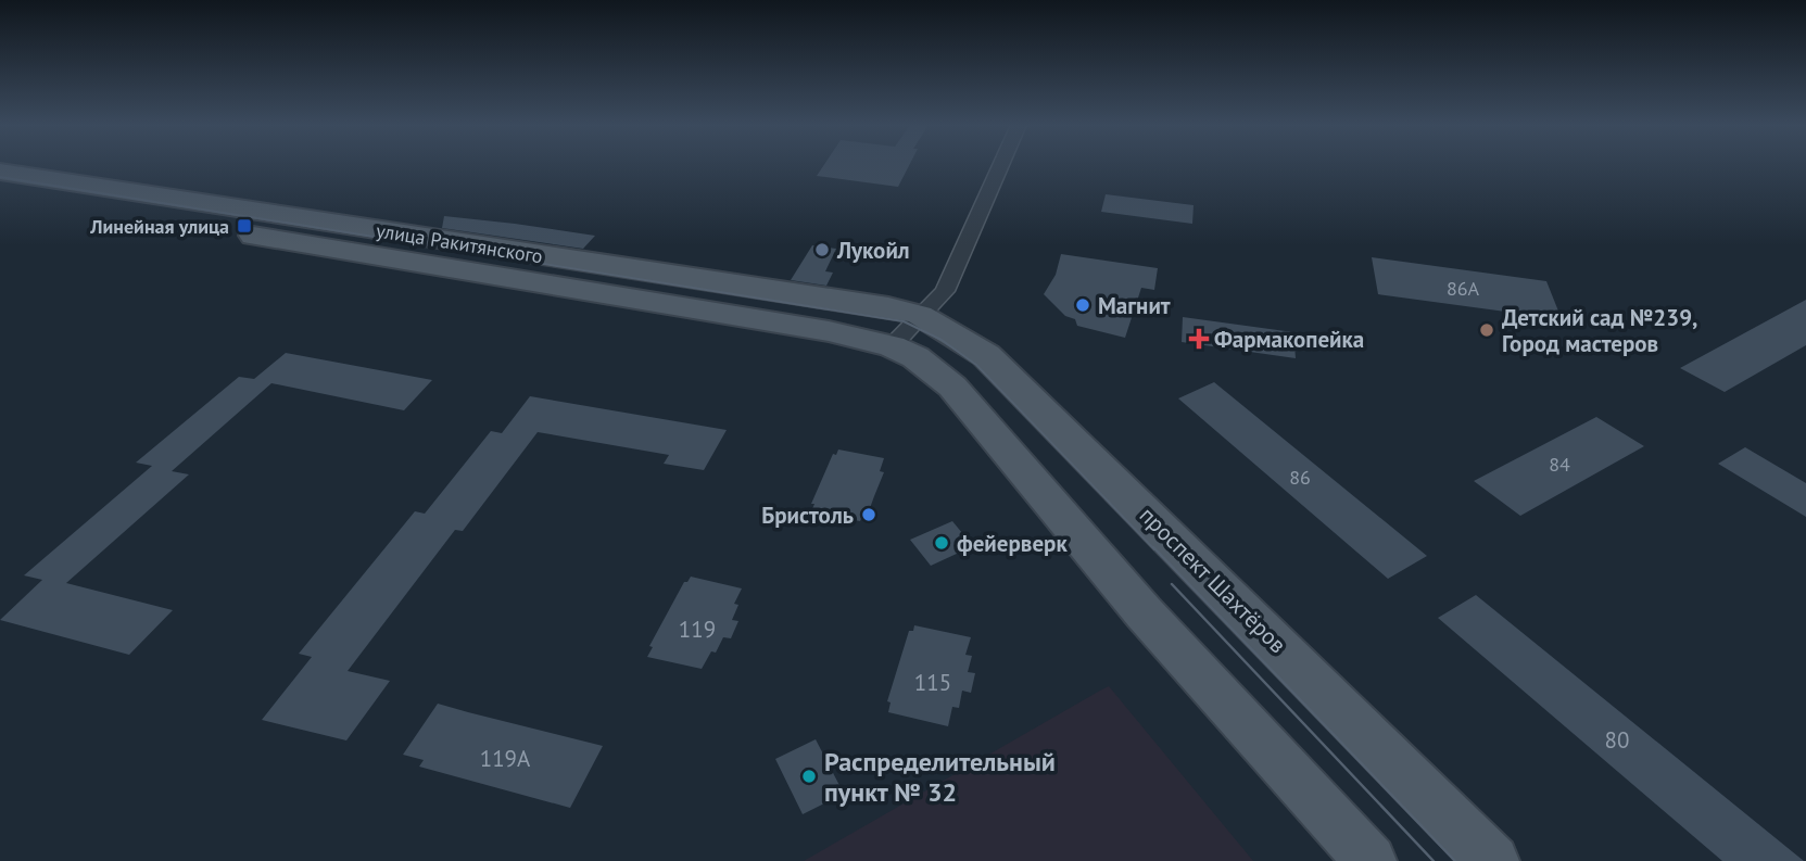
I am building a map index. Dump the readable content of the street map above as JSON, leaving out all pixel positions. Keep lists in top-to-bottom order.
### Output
{
  "streets": {
    "main road": ["улица Ракитянского", "проспект Шахтёров"]
  },
  "crossings": [
    ["улица Ракитянского", "проспект Шахтёров"]
  ],
  "places": {
    "transit": ["Линейная улица"],
    "other": [
      "Лукойл",
      "Магнит",
      "Детский сад №239, Город мастеров",
      "Бристоль",
      "фейерверк",
      "Распределительный пункт № 32"
    ],
    "health": ["Фармакопейка"]
  },
  "house_numbers": [
    "86А",
    "84",
    "86",
    "119",
    "115",
    "80",
    "119А"
  ]
}
